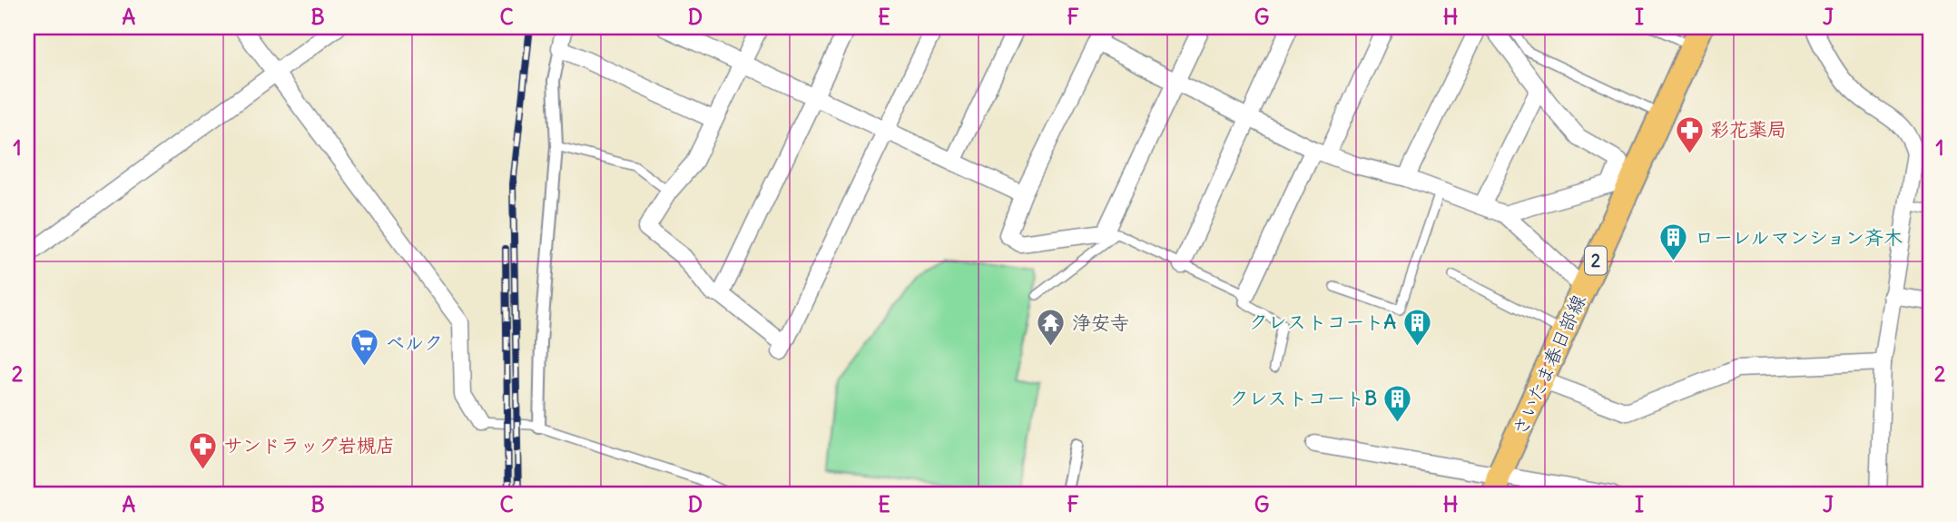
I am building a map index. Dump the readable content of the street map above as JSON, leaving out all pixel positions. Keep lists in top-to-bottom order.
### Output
{
  "streets": {
    "main road": ["2", "さいたま春日部線"]
  },
  "places": {
    "pharmacy": ["彩花薬局", "サンドラッグ岩槻店"],
    "building": ["ローレルマンション斉木", "クレストコートA", "クレストコートB"],
    "temple": ["浄安寺"],
    "supermarket": ["ベルク"]
  },
  "grid": {
    "columns": [
      "A",
      "B",
      "C",
      "D",
      "E",
      "F",
      "G",
      "H",
      "I",
      "J"
    ],
    "rows": ["1", "2"]
  }
}
